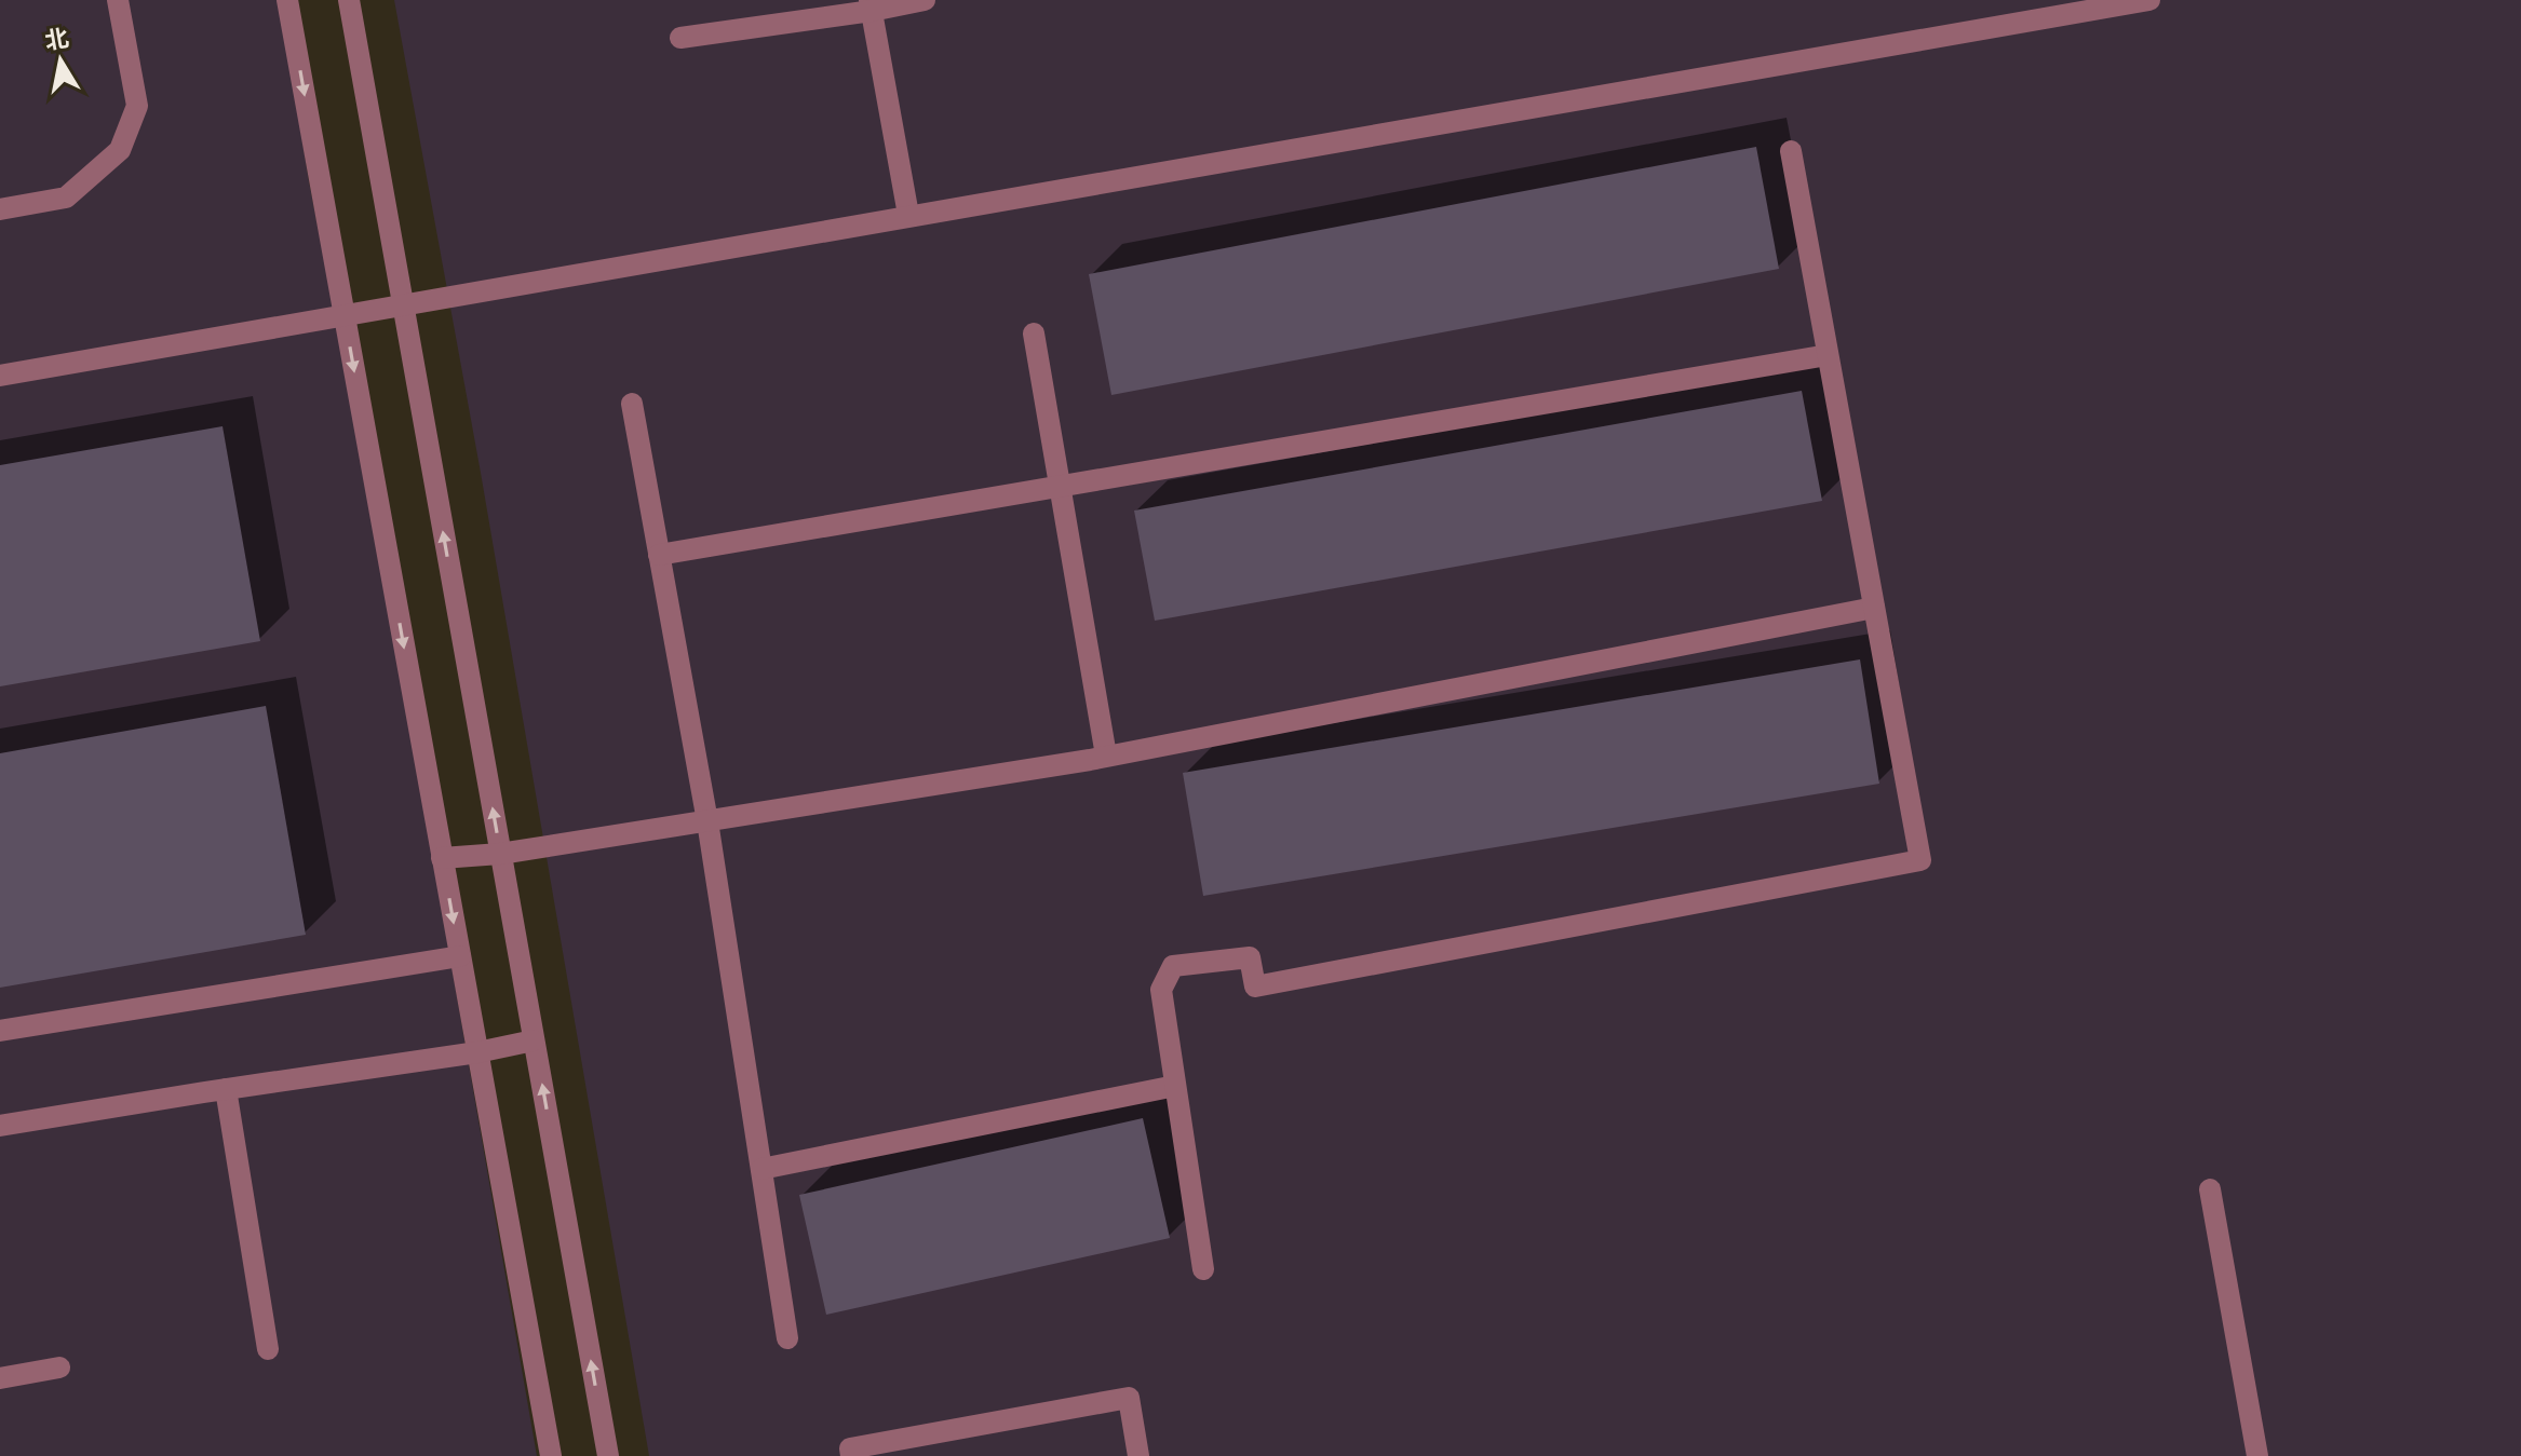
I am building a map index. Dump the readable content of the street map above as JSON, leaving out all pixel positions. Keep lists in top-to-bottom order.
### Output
{
  "north": "top"
}
